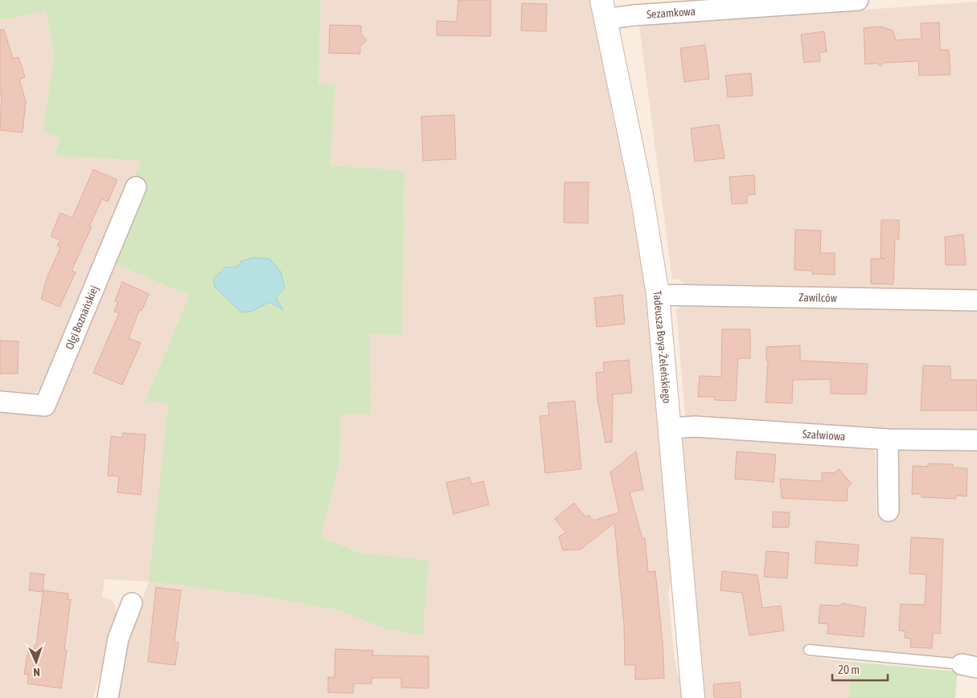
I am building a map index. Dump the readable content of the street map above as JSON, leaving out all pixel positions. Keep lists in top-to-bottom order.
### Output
{
  "streets": {
    "street": [
      "Sezamkowa",
      "Zawilców",
      "Olgi Boznańskiej",
      "Tadeusza Boya-Żeleńskiego",
      "Szałwiowa"
    ]
  },
  "crossings": [
    ["Sezamkowa", "Tadeusza Boya-Żeleńskiego"],
    ["Zawilców", "Tadeusza Boya-Żeleńskiego"],
    ["Tadeusza Boya-Żeleńskiego", "Szałwiowa"]
  ],
  "scale_bar": "20 m",
  "north": "bottom"
}
